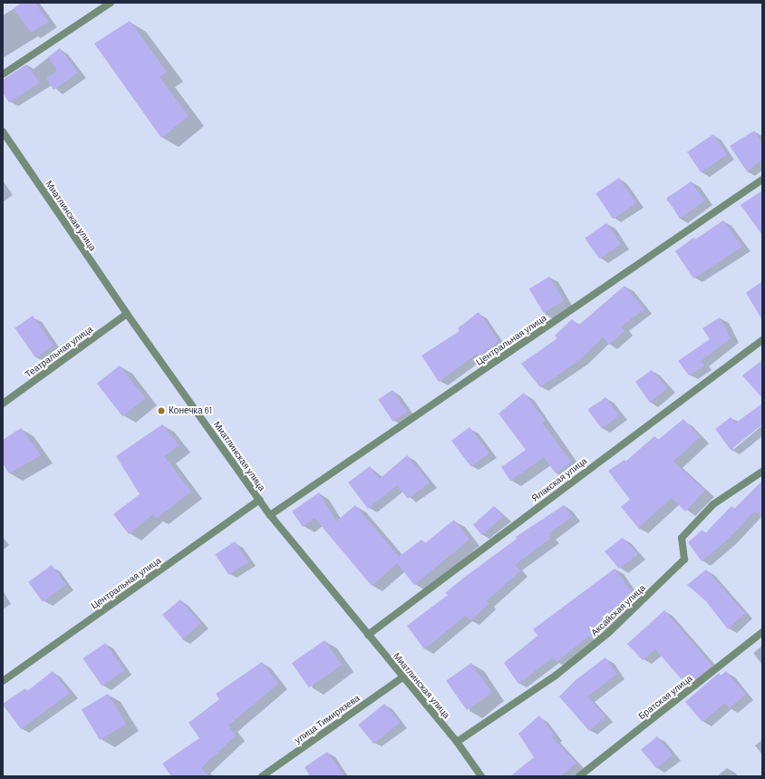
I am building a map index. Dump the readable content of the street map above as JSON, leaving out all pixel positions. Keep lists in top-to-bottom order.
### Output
{
  "streets": {
    "street": [
      "Миатлинская улица",
      "Центральная улица",
      "Театральная улица",
      "Ялакская улица",
      "Аксайская улица",
      "Братская улица",
      "улица Тимирязева"
    ]
  },
  "crossings": [
    ["Миатлинская улица", "Центральная улица"],
    ["Миатлинская улица", "Театральная улица"],
    ["Миатлинская улица", "Ялакская улица"],
    ["Миатлинская улица", "Аксайская улица"],
    ["Миатлинская улица", "улица Тимирязева"]
  ],
  "places": ["Конечка 61"]
}
